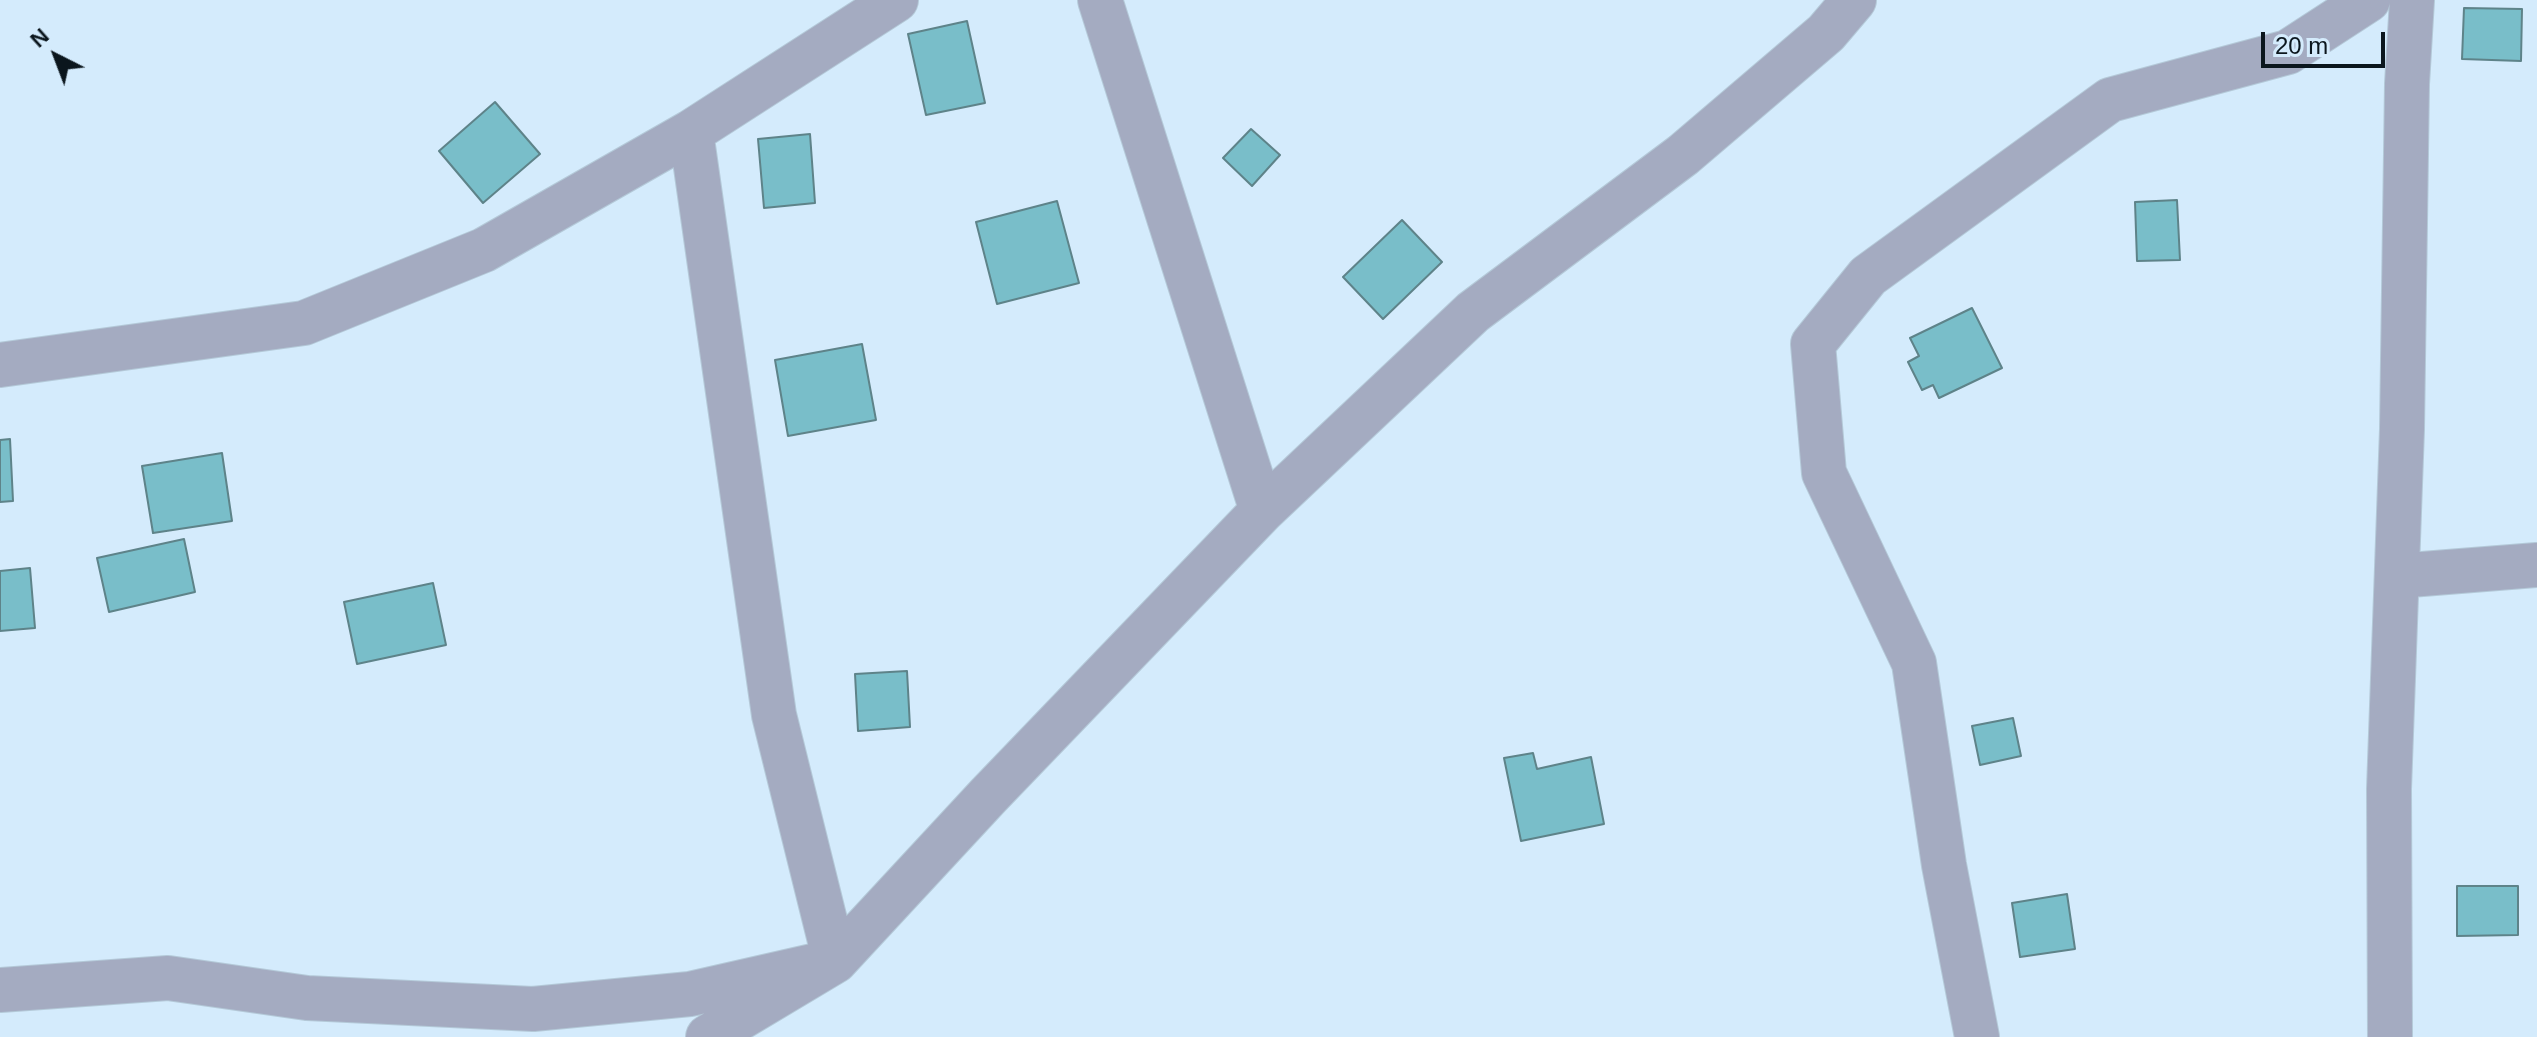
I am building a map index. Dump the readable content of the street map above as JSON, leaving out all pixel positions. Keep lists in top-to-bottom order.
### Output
{
  "scale_bar": "20 m",
  "north": "top left"
}
